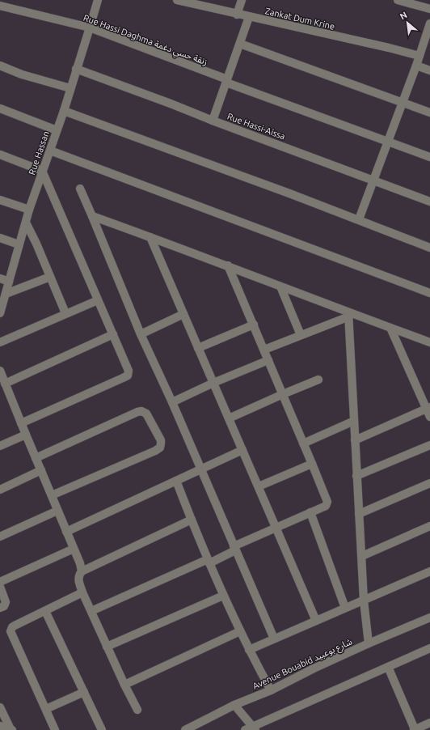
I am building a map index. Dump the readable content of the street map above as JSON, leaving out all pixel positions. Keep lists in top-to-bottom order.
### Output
{
  "streets": {
    "street": [
      "Zankat Dum Krine",
      "Rue Hassi Daghma زنقة حسي دغمة",
      "Rue Hassi-Aissa",
      "Rue Hassan",
      "Avenue Bouabid شارع بوعبيد"
    ]
  },
  "crossings": [
    ["Rue Hassi Daghma زنقة حسي دغمة", "Rue Hassan"],
    ["Rue Hassi-Aissa", "Rue Hassan"]
  ],
  "north": "top left"
}
